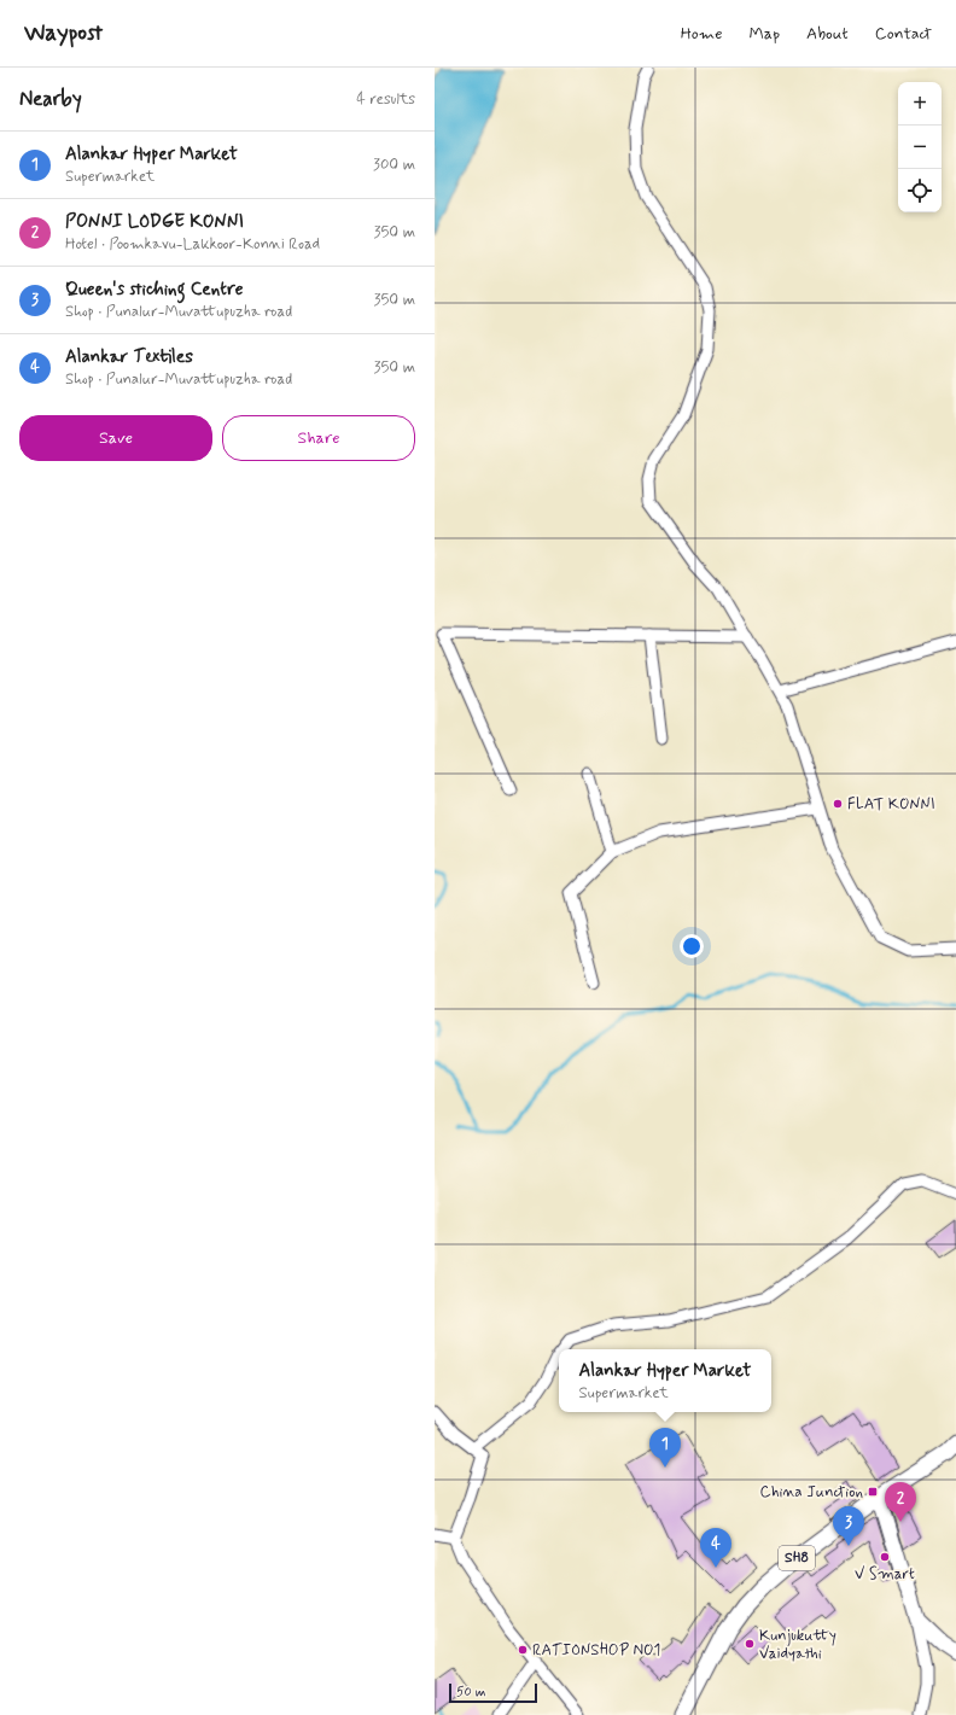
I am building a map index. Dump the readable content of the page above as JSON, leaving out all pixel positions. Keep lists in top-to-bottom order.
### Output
{
  "streets": {
    "main road": ["SH8"]
  },
  "places": {
    "other": [
      "FLAT KONNI",
      "V Smart",
      "Kunjukutty Vaidyathi",
      "RATIONSHOP NO1"
    ],
    "transit": ["China Junction"]
  },
  "scale_bar": "50 m",
  "page": {
    "header": "Waypost",
    "nav": [
      "Home",
      "Map",
      "About",
      "Contact"
    ],
    "heading": ["Nearby", "4 results"],
    "map_buttons": ["+", "−"],
    "list": [
      {
        "mark": "1",
        "name": "Alankar Hyper Market",
        "note": "Supermarket",
        "value": "300 m"
      },
      {
        "mark": "2",
        "name": "PONNI LODGE KONNI",
        "note": "Hotel · Poomkavu-Lakkoor-Konni Road",
        "value": "350 m"
      },
      {
        "mark": "3",
        "name": "Queen's stiching Centre",
        "note": "Shop · Punalur-Muvattupuzha road",
        "value": "350 m"
      },
      {
        "mark": "4",
        "name": "Alankar Textiles",
        "note": "Shop · Punalur-Muvattupuzha road",
        "value": "350 m"
      }
    ],
    "buttons": ["Save", "Share"],
    "popup": ["Alankar Hyper Market", "Supermarket"],
    "pins": [
      "1",
      "2",
      "3",
      "4"
    ],
    "scale": "50 m"
  }
}
